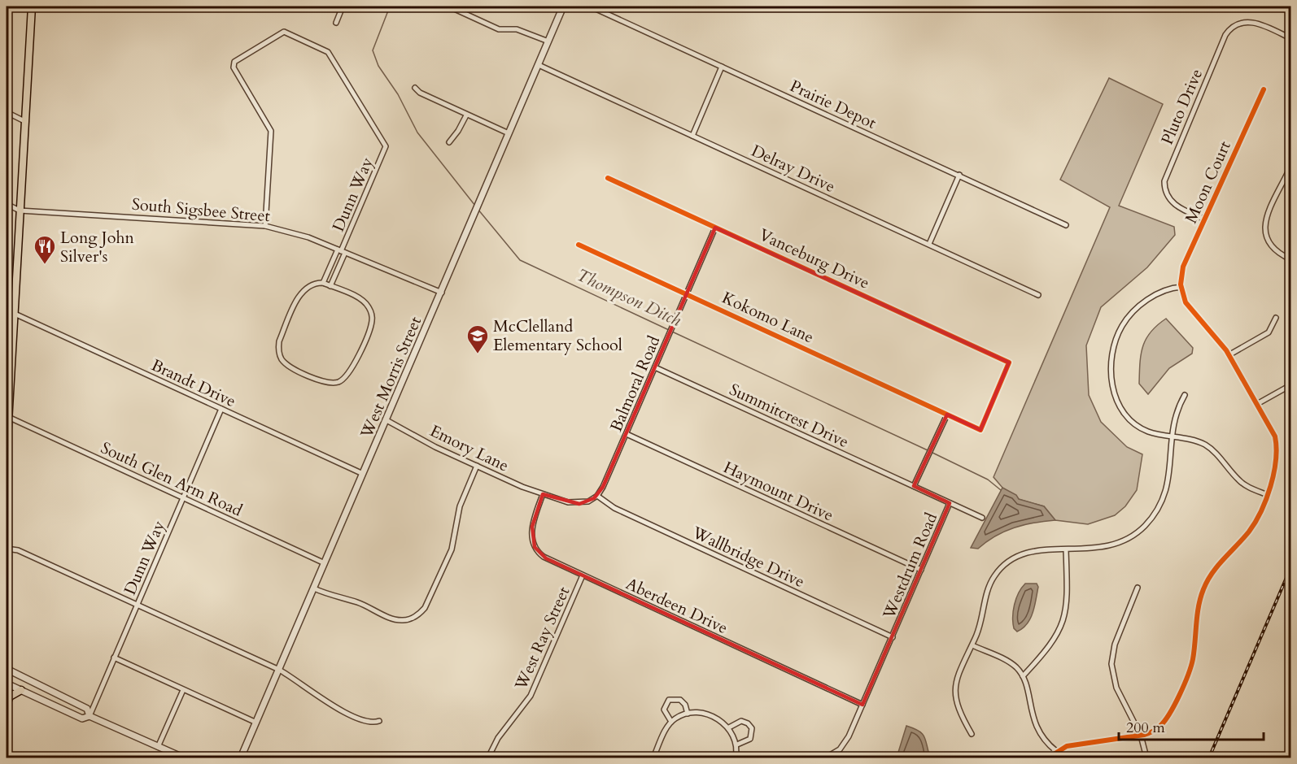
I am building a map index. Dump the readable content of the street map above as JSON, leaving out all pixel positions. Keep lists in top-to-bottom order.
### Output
{
  "streets": {
    "street": [
      "Prairie Depot",
      "Pluto Drive",
      "Delray Drive",
      "Moon Court",
      "Dunn Way",
      "South Sigsbee Street",
      "Vanceburg Drive",
      "Kokomo Lane",
      "West Morris Street",
      "Brandt Drive",
      "Balmoral Road",
      "Summitcrest Drive",
      "Emory Lane",
      "South Glen Arm Road",
      "Haymount Drive",
      "Wallbridge Drive",
      "Westdrum Road",
      "Aberdeen Drive",
      "West Ray Street"
    ]
  },
  "crossings": [
    ["Pluto Drive", "Moon Court"],
    ["Delray Drive", "West Morris Street"],
    ["Dunn Way", "South Sigsbee Street"],
    ["Dunn Way", "Brandt Drive"],
    ["Dunn Way", "South Glen Arm Road"],
    ["South Sigsbee Street", "West Morris Street"],
    ["Vanceburg Drive", "Kokomo Lane"],
    ["Vanceburg Drive", "Balmoral Road"],
    ["Kokomo Lane", "Balmoral Road"],
    ["West Morris Street", "Brandt Drive"],
    ["West Morris Street", "Emory Lane"],
    ["West Morris Street", "South Glen Arm Road"],
    ["Balmoral Road", "Summitcrest Drive"],
    ["Balmoral Road", "Haymount Drive"],
    ["Balmoral Road", "Wallbridge Drive"],
    ["Summitcrest Drive", "Westdrum Road"],
    ["Emory Lane", "Aberdeen Drive"],
    ["Haymount Drive", "Westdrum Road"],
    ["Wallbridge Drive", "Westdrum Road"],
    ["Westdrum Road", "Aberdeen Drive"],
    ["Aberdeen Drive", "West Ray Street"]
  ],
  "water": ["Thompson Ditch"],
  "places": {
    "restaurant": ["Long John Silver's"],
    "school or university": ["McClelland Elementary School"]
  },
  "scale_bar": "200 m"
}
